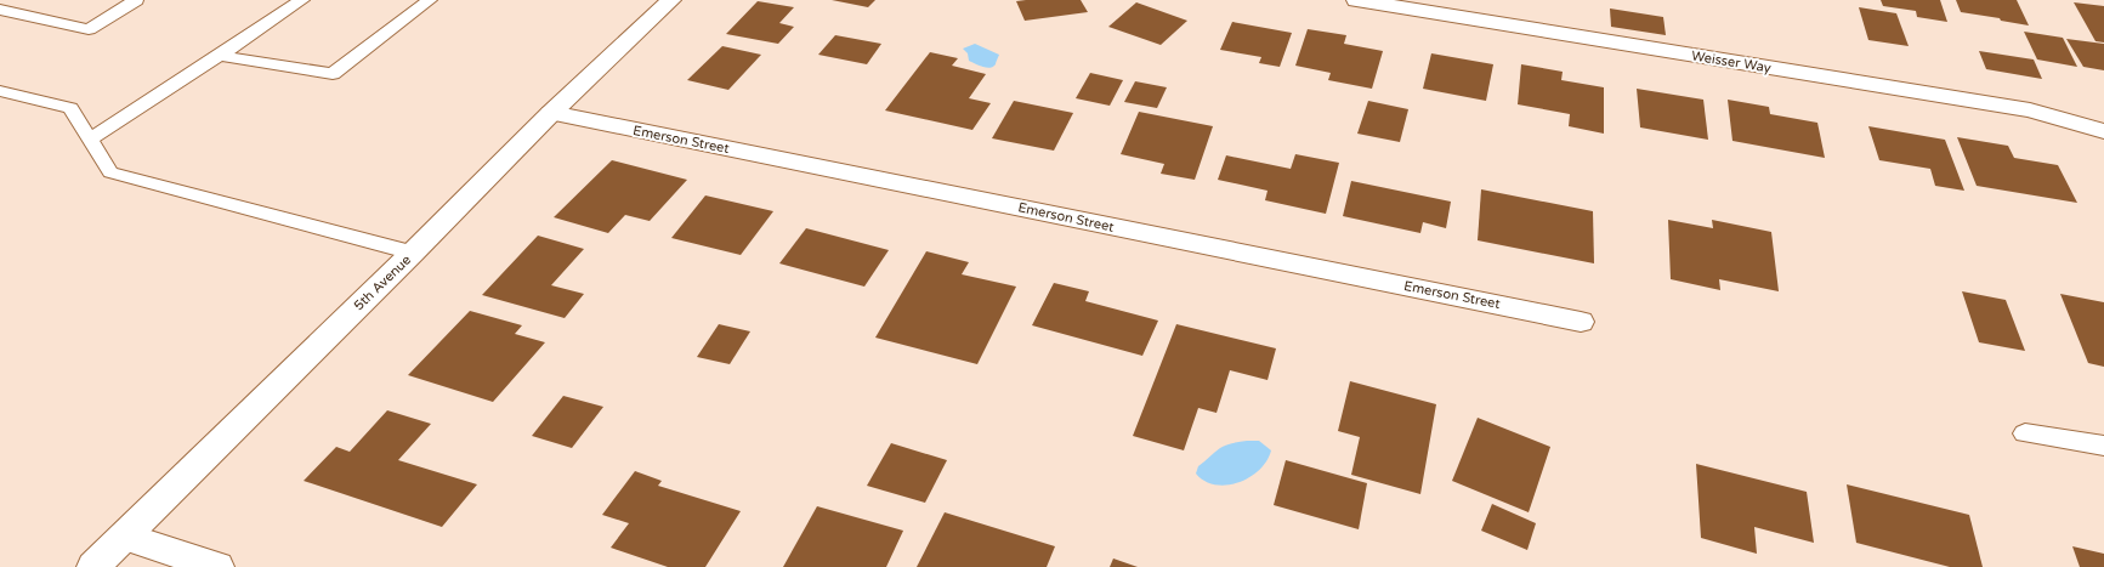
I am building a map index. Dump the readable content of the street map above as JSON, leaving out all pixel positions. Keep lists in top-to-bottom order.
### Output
{
  "streets": {
    "street": ["Weisser Way", "Emerson Street", "5th Avenue"]
  },
  "crossings": [
    ["Emerson Street", "5th Avenue"]
  ]
}
